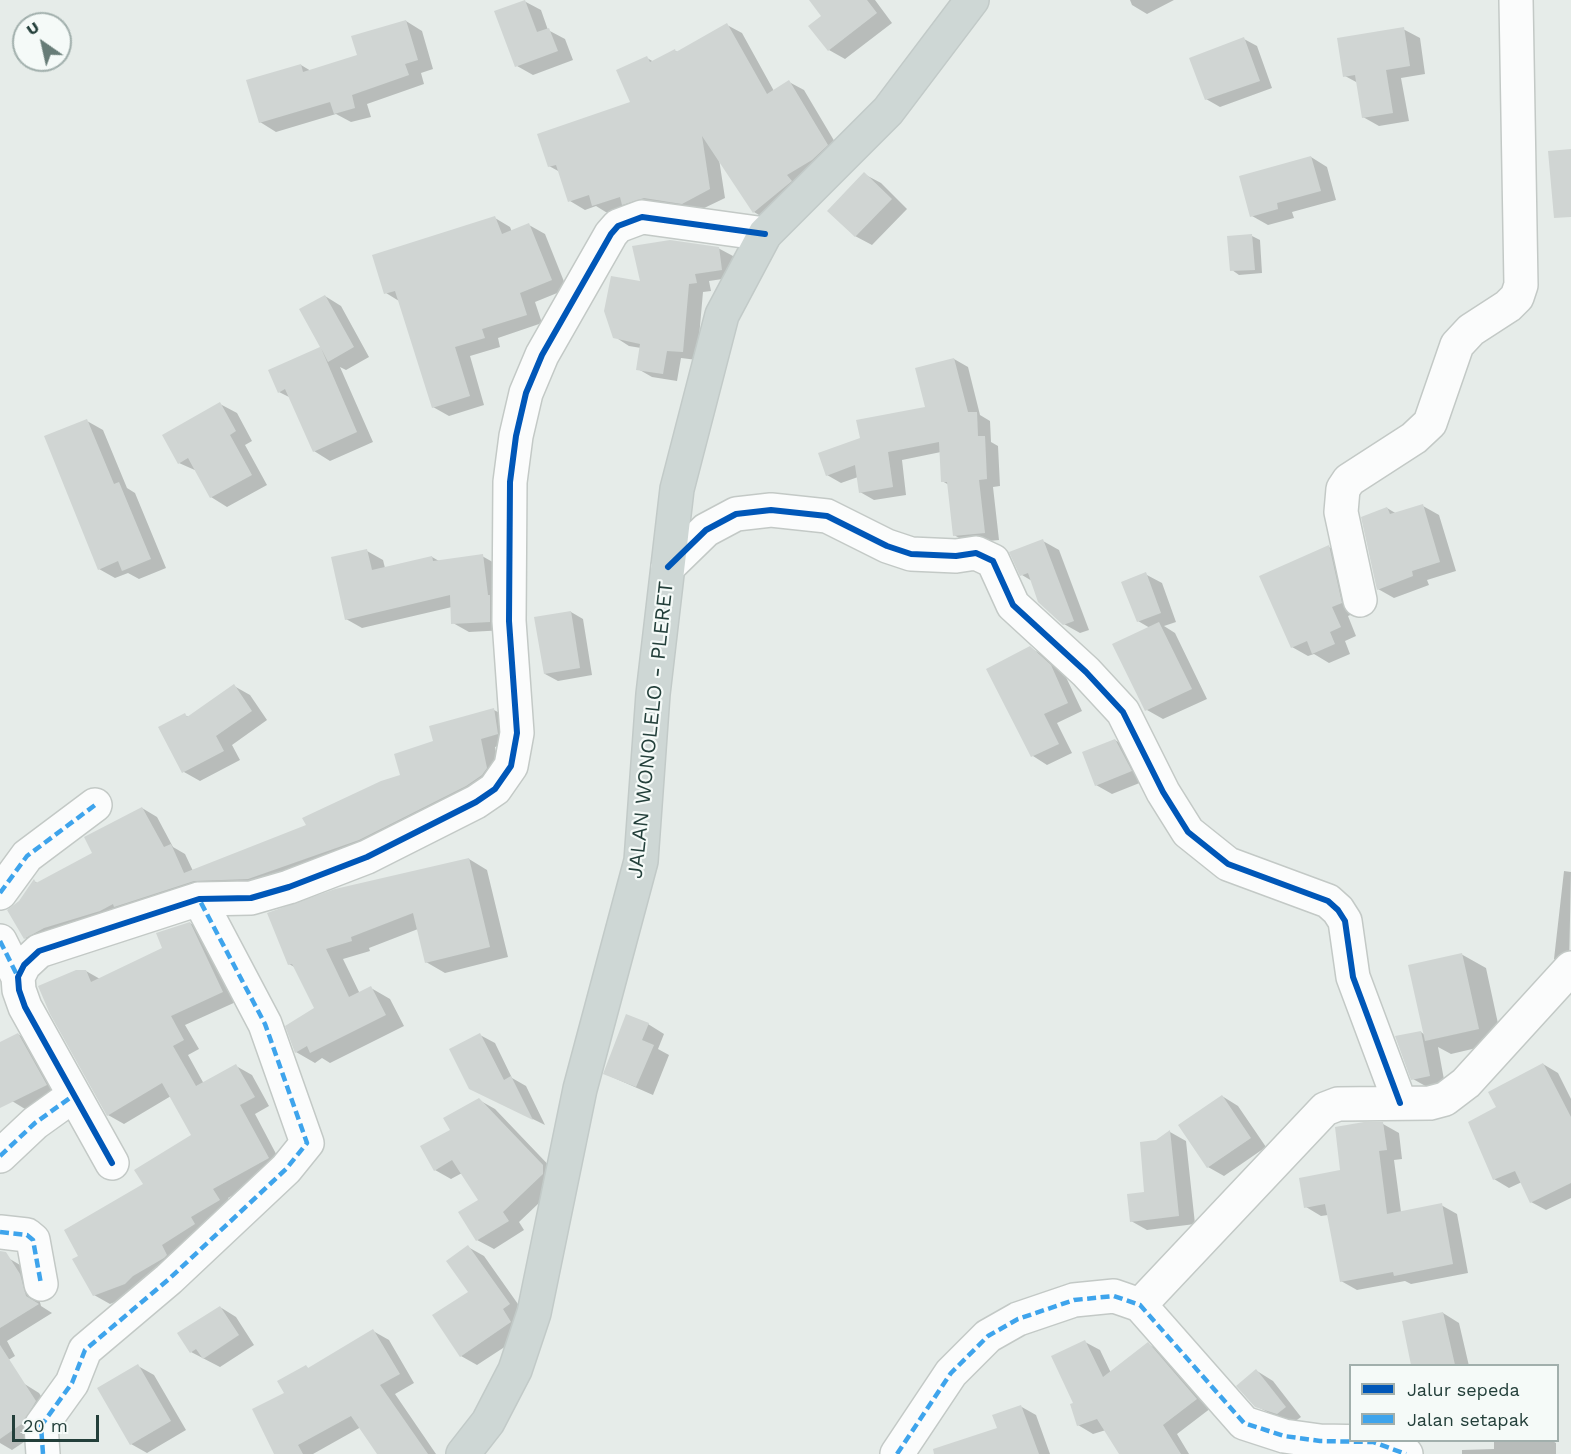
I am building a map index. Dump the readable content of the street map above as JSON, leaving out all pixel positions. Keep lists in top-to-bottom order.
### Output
{
  "streets": {
    "main road": ["JALAN WONOLELO - PLERET"]
  },
  "legend": ["Jalur sepeda", "Jalan setapak"],
  "scale_bar": "20 m",
  "north": "top left"
}
